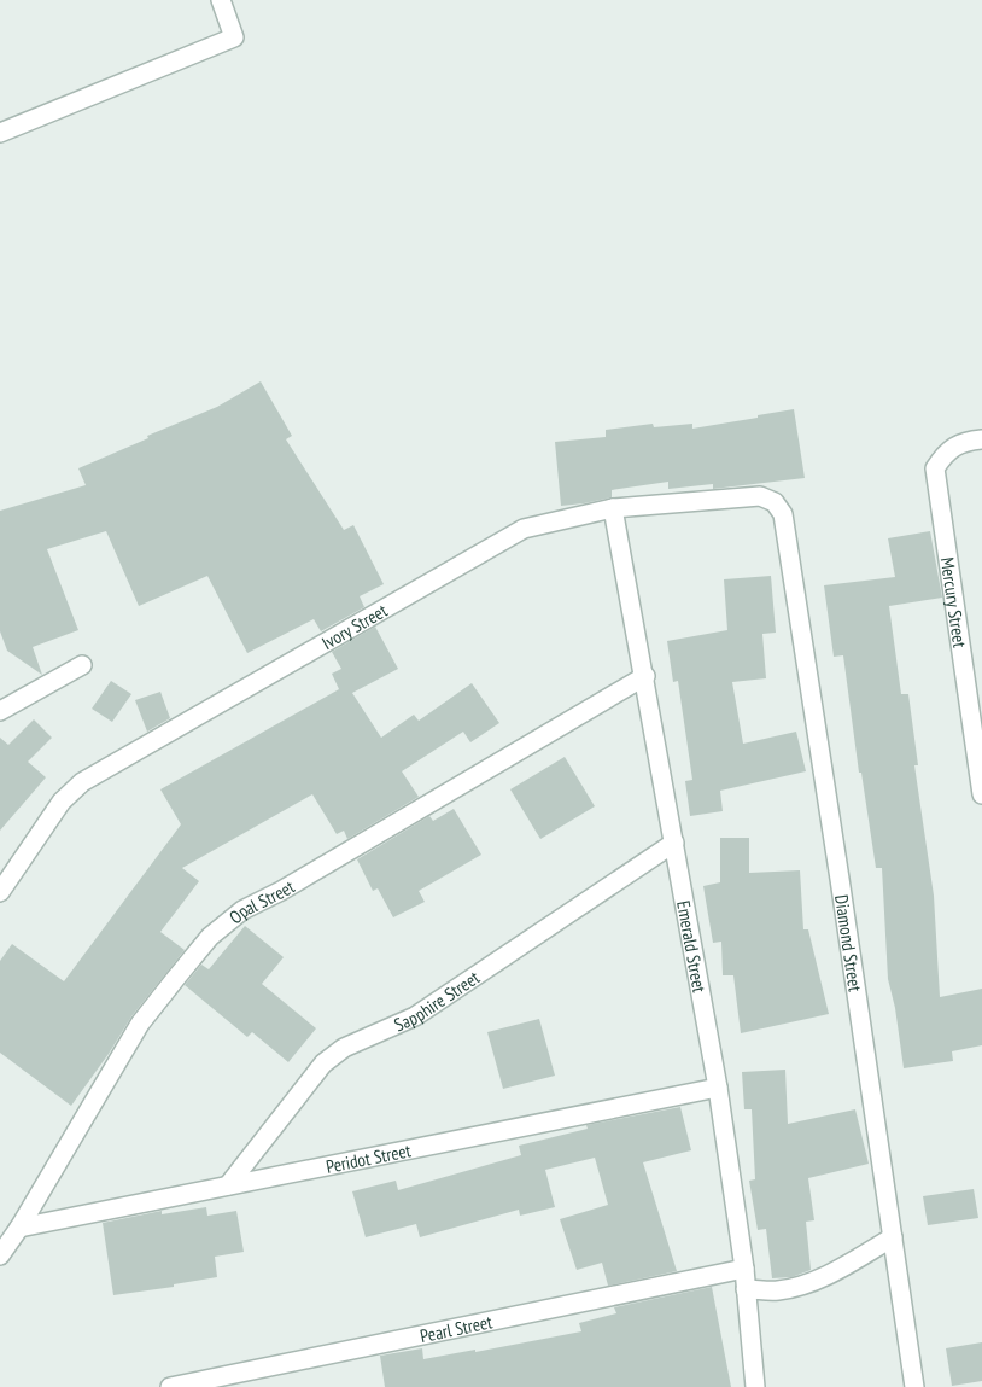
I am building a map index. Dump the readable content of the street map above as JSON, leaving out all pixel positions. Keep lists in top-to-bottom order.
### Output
{
  "streets": {
    "street": [
      "Mercury Street",
      "Ivory Street",
      "Opal Street",
      "Diamond Street",
      "Emerald Street",
      "Sapphire Street",
      "Peridot Street",
      "Pearl Street"
    ]
  },
  "crossings": [
    ["Ivory Street", "Diamond Street"],
    ["Ivory Street", "Emerald Street"],
    ["Opal Street", "Emerald Street"],
    ["Opal Street", "Peridot Street"],
    ["Emerald Street", "Sapphire Street"],
    ["Emerald Street", "Peridot Street"],
    ["Emerald Street", "Pearl Street"],
    ["Sapphire Street", "Peridot Street"]
  ]
}
